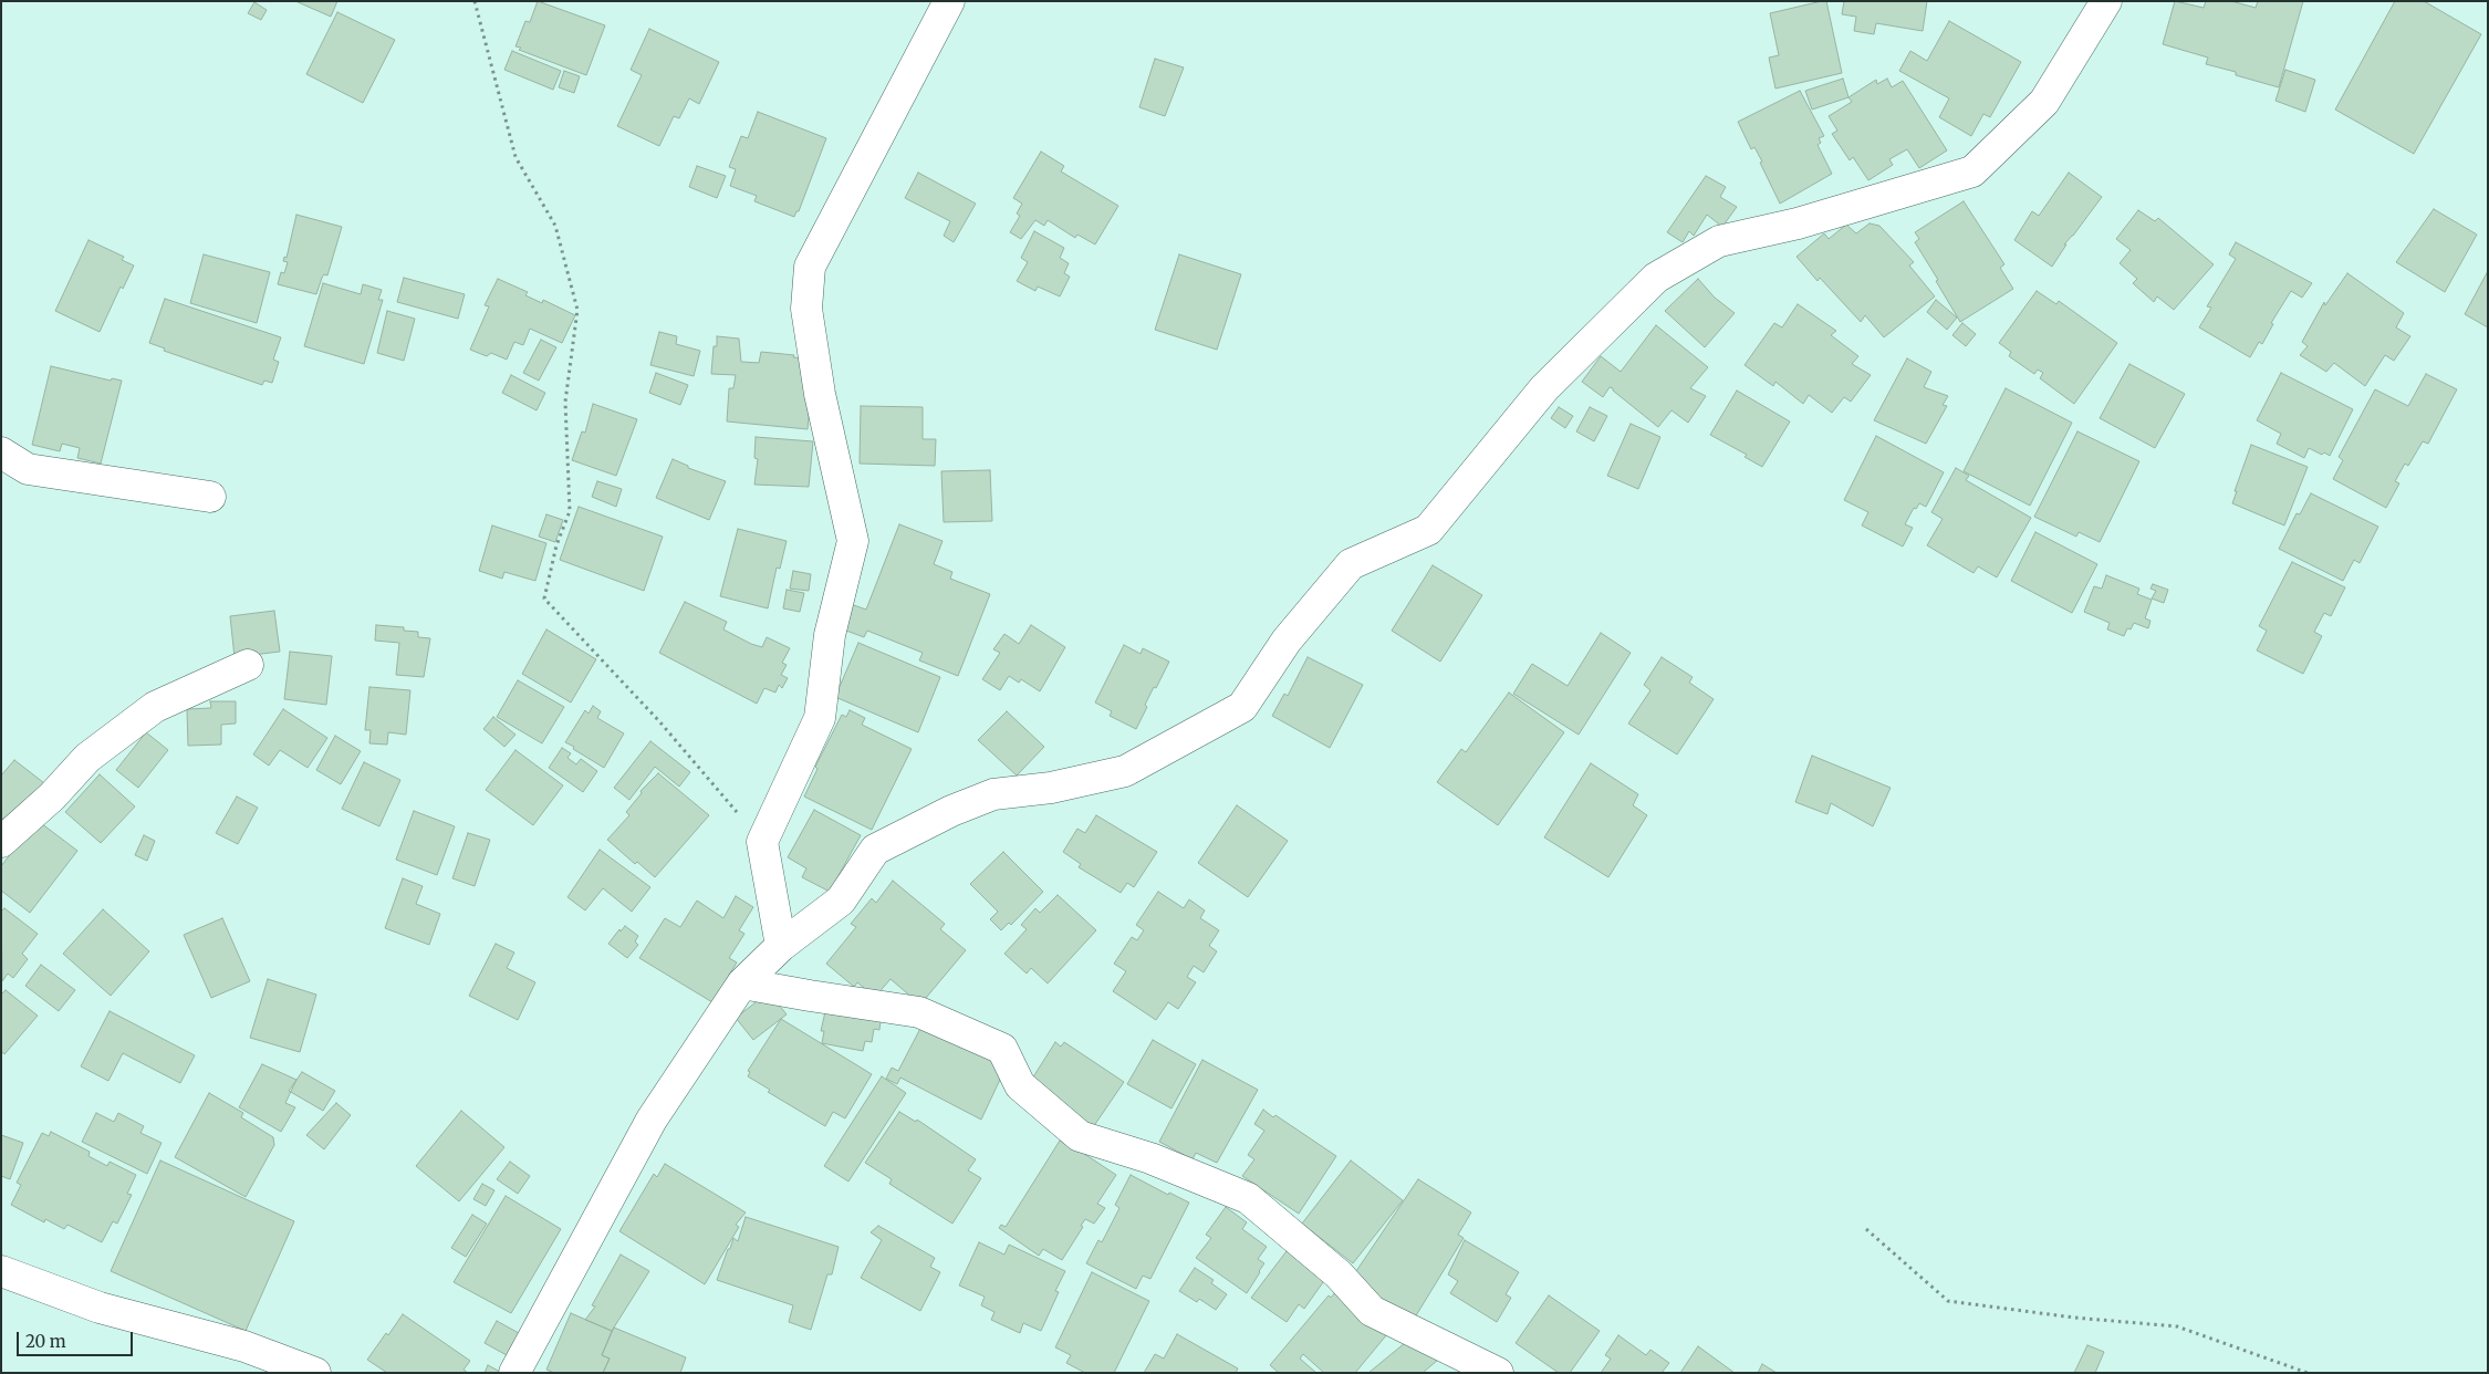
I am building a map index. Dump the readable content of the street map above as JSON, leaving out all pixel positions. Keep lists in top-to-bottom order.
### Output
{
  "scale_bar": "20 m"
}
